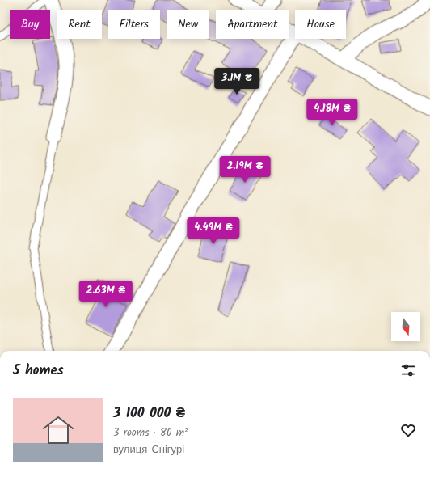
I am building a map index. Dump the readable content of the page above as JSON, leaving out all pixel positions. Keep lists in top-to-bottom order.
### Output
{
  "north": "bottom",
  "page": {
    "chip": [
      "Buy",
      "Rent",
      "Filters",
      "New",
      "Apartment",
      "House"
    ],
    "price": [
      "3.1M ₴",
      "4.18M ₴",
      "2.19M ₴",
      "4.49M ₴",
      "2.63M ₴"
    ],
    "heading": "5 homes",
    "list": [
      {
        "name": "3 100 000 ₴",
        "note": "3 rooms · 80 m² · вулиця Снігурі"
      }
    ]
  }
}
